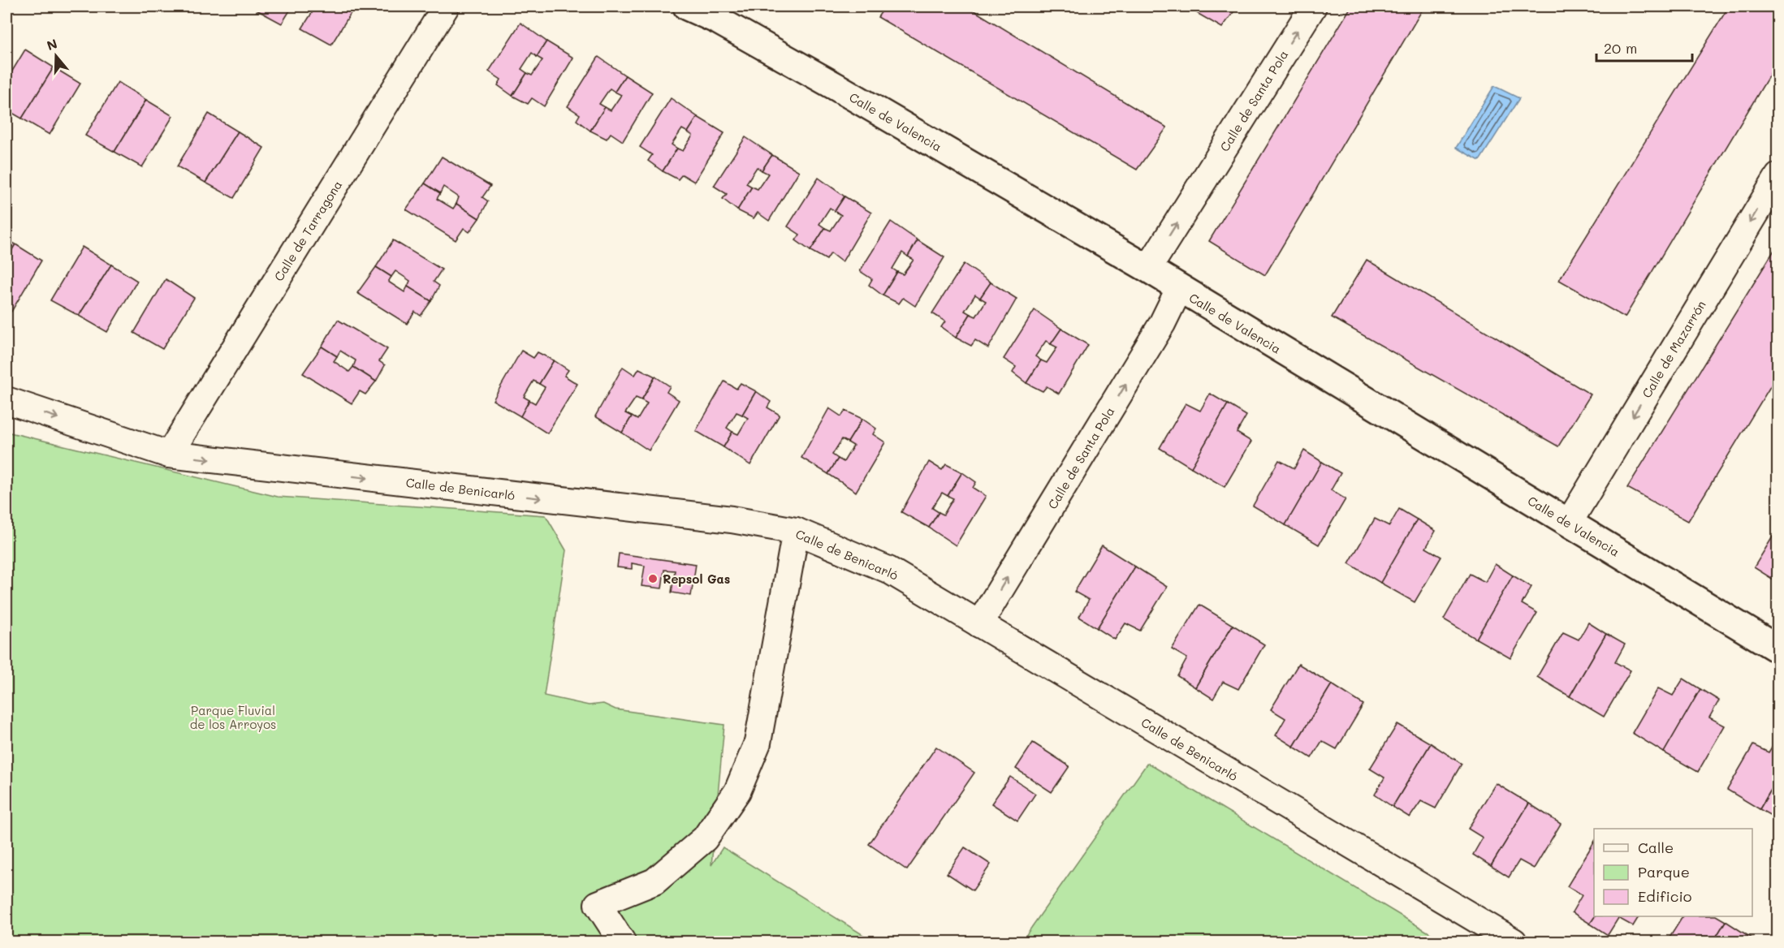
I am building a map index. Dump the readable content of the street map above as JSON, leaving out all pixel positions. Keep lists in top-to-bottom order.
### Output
{
  "streets": {
    "street": [
      "Calle de Santa Pola",
      "Calle de Valencia",
      "Calle de Tarragona",
      "Calle de Mazarrón",
      "Calle de Benicarló"
    ]
  },
  "crossings": [
    ["Calle de Santa Pola", "Calle de Valencia"],
    ["Calle de Santa Pola", "Calle de Benicarló"],
    ["Calle de Valencia", "Calle de Mazarrón"],
    ["Calle de Tarragona", "Calle de Benicarló"]
  ],
  "one_way": ["Calle de Santa Pola", "Calle de Mazarrón", "Calle de Benicarló"],
  "parks": ["Parque Fluvial de los Arroyos"],
  "places": ["Repsol Gas"],
  "legend": ["Calle", "Parque", "Edificio"],
  "scale_bar": "20 m",
  "north": "top"
}
